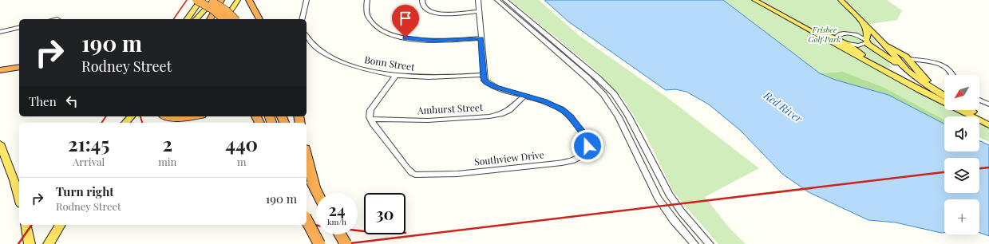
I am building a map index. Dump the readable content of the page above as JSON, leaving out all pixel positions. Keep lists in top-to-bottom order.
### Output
{
  "streets": {
    "street": ["Bonn Street", "Amhurst Street", "Southview Drive"]
  },
  "crossings": [
    ["Bonn Street", "Southview Drive"],
    ["Amhurst Street", "Southview Drive"]
  ],
  "water": ["Red River"],
  "parks": ["Frisbee Golf Park"],
  "north": "bottom left",
  "page": {
    "turn": ["190 m", "Rodney Street"],
    "map_buttons": "+",
    "then": "Then",
    "eta": [
      "21:45",
      "Arrival",
      "2",
      "min",
      "440",
      "m"
    ],
    "list": [
      {
        "name": "Turn right",
        "note": "Rodney Street",
        "value": "190 m"
      }
    ],
    "speed": "24 km/h",
    "limit": "30"
  }
}
